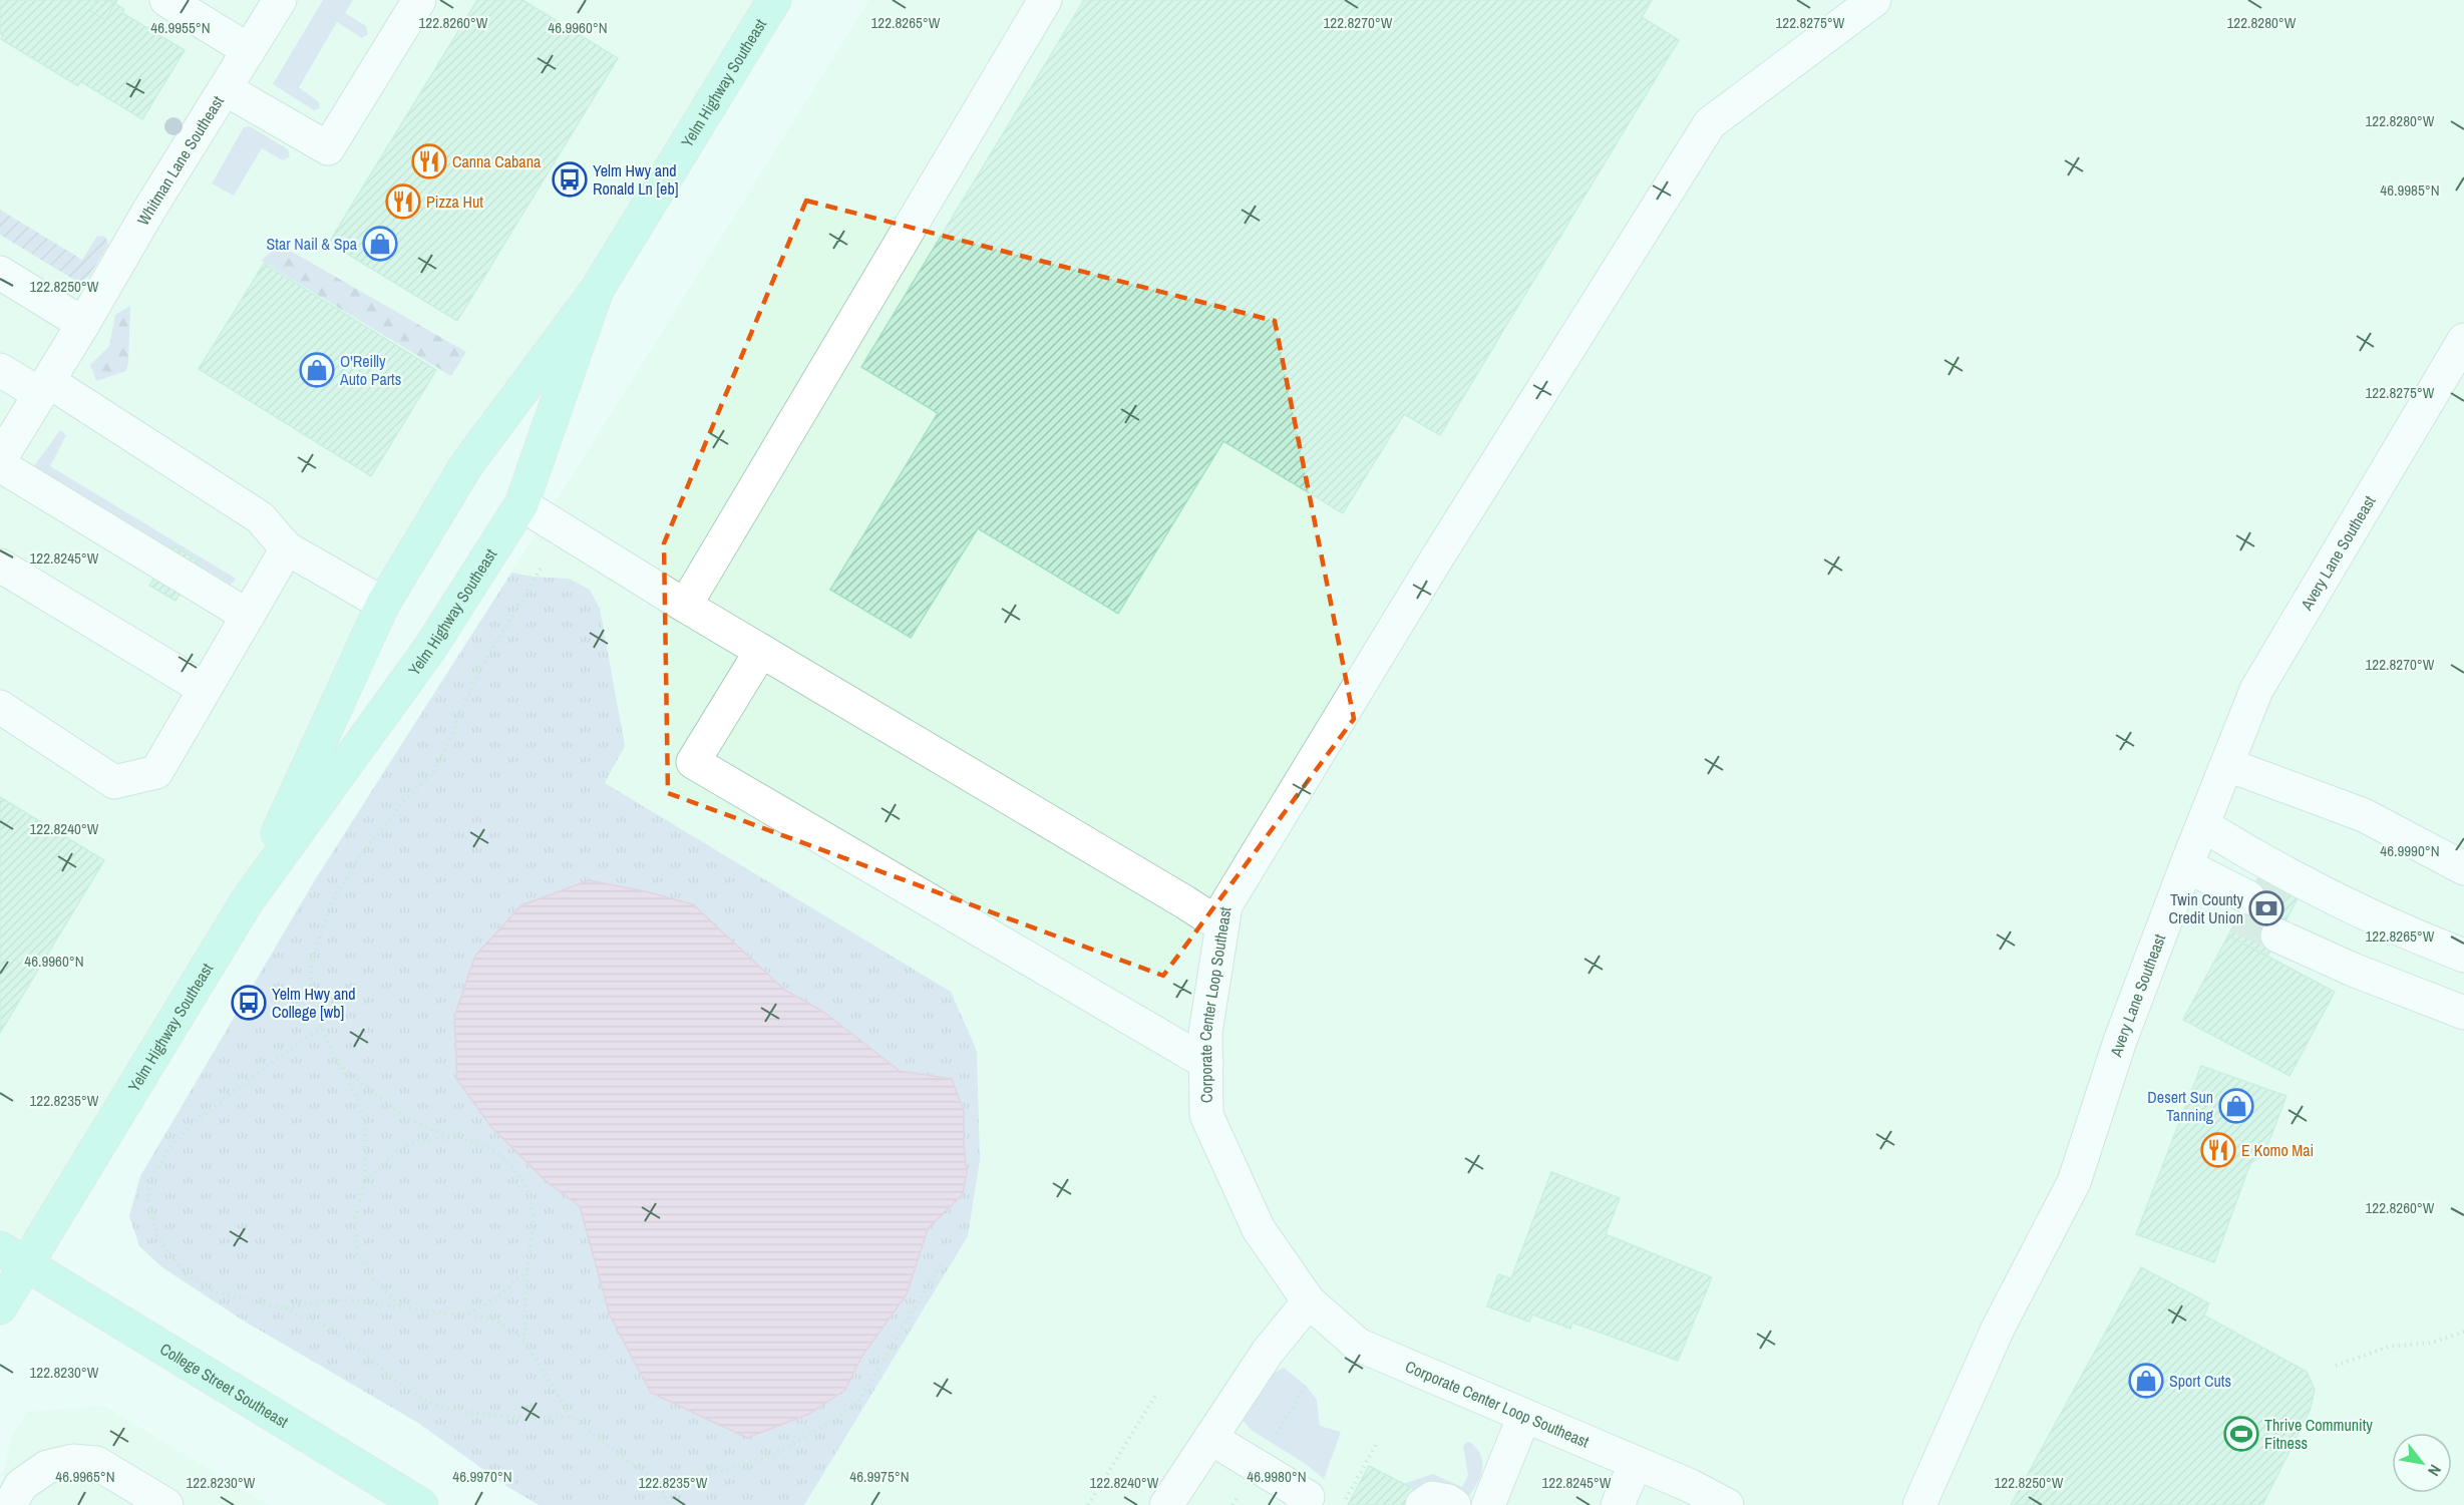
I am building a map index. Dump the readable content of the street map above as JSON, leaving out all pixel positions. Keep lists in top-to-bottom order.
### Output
{
  "streets": {
    "main road": ["Yelm Highway Southeast", "College Street Southeast"],
    "street": ["Whitman Lane Southeast", "Avery Lane Southeast", "Corporate Center Loop Southeast"]
  },
  "crossings": [
    ["Yelm Highway Southeast", "College Street Southeast"]
  ],
  "places": {
    "restaurant": ["Canna Cabana", "Pizza Hut", "E Komo Mai"],
    "bus stop": ["Yelm Hwy and Ronald Ln [eb]", "Yelm Hwy and College [wb]"],
    "shop": [
      "Star Nail & Spa",
      "O'Reilly Auto Parts",
      "Desert Sun Tanning",
      "Sport Cuts"
    ],
    "bank": ["Twin County Credit Union"],
    "sports": ["Thrive Community Fitness"]
  },
  "north": "bottom right",
  "coordinates": [
    "122.8260°W",
    "122.8265°W",
    "122.8270°W",
    "122.8275°W",
    "122.8280°W",
    "46.9955°N",
    "46.9960°N",
    "46.9985°N",
    "122.8250°W",
    "122.8245°W",
    "122.8240°W",
    "46.9990°N",
    "122.8235°W",
    "122.8230°W",
    "46.9965°N",
    "46.9970°N",
    "46.9975°N",
    "46.9980°N"
  ]
}
